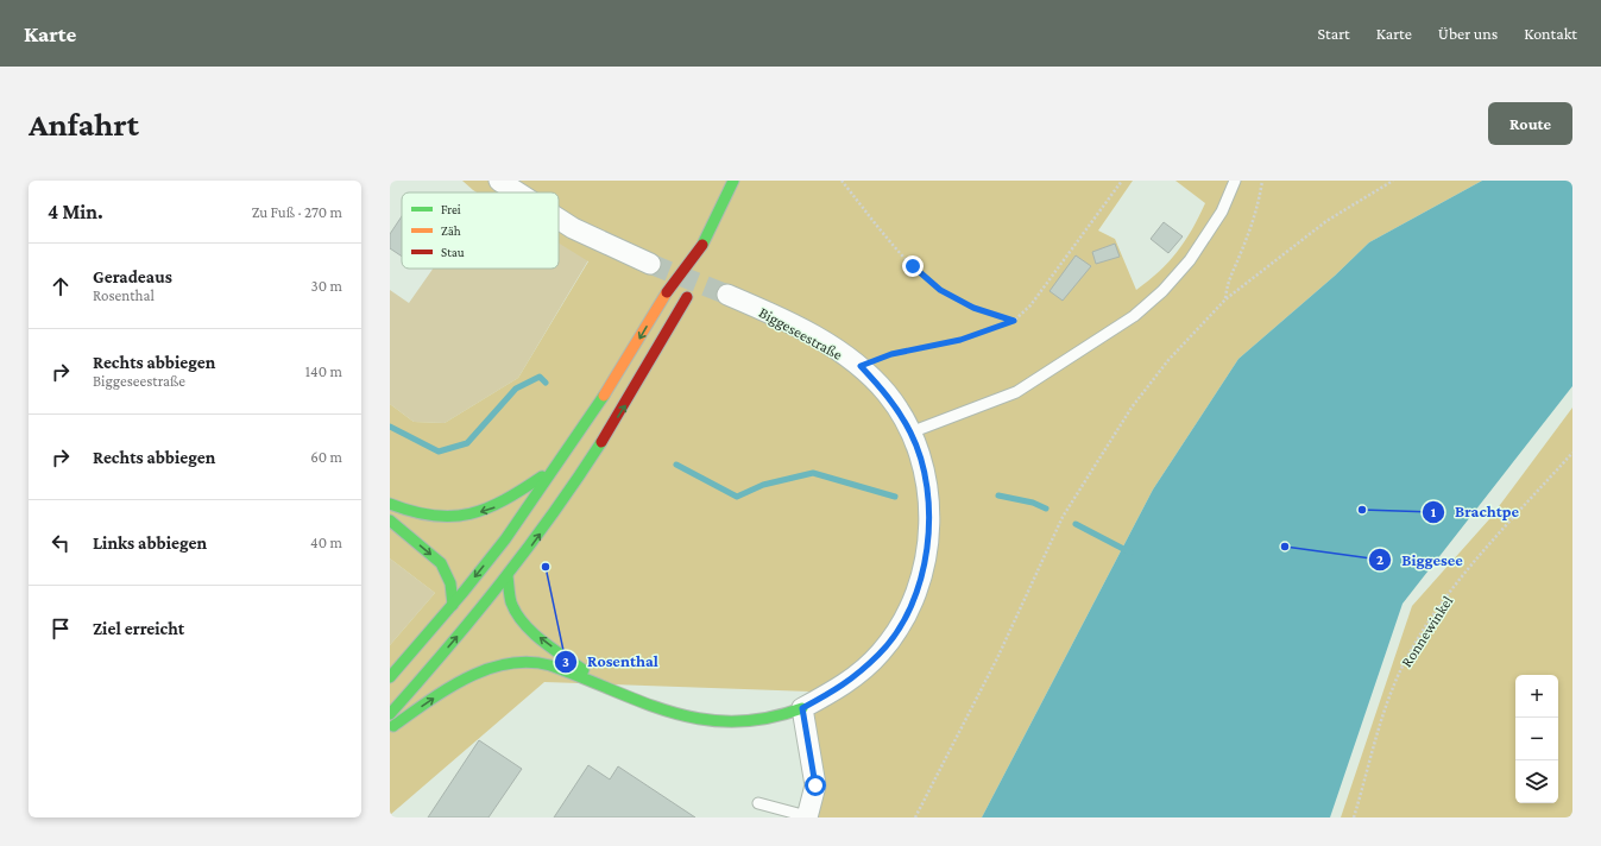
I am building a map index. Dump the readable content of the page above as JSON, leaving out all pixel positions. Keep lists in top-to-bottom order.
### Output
{
  "streets": {
    "street": ["Biggeseestraße"],
    "path": ["Ronnewinkel"]
  },
  "places": ["Brachtpe", "Biggesee", "Rosenthal"],
  "legend": ["Frei", "Zäh", "Stau"],
  "page": {
    "header": "Karte",
    "nav": [
      "Start",
      "Karte",
      "Über uns",
      "Kontakt"
    ],
    "buttons": "Route",
    "title": "Anfahrt",
    "heading": ["4 Min.", "Zu Fuß · 270 m"],
    "list": [
      ["Geradeaus", "Rosenthal", "30 m"],
      ["Rechts abbiegen", "Biggeseestraße", "140 m"],
      ["Rechts abbiegen", "60 m"],
      ["Links abbiegen", "40 m"],
      "Ziel erreicht"
    ],
    "map_buttons": ["+", "−"]
  }
}
